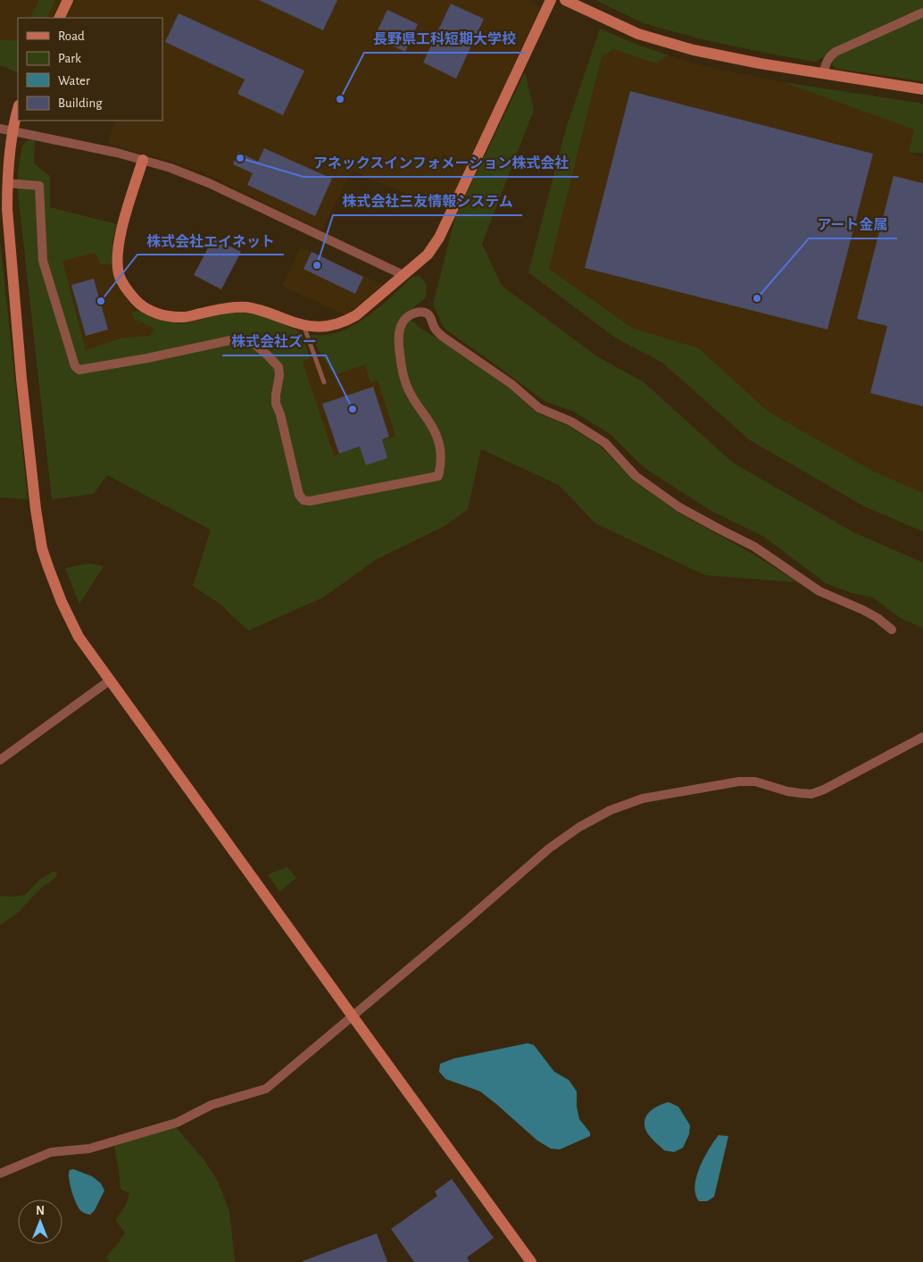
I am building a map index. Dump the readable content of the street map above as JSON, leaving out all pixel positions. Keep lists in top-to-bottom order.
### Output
{
  "places": [
    "長野県工科短期大学校",
    "アネックスインフォメーション株式会社",
    "株式会社三友情報システム",
    "アート金属",
    "株式会社エイネット",
    "株式会社ズー"
  ],
  "legend": [
    "Road",
    "Park",
    "Water",
    "Building"
  ],
  "north": "top"
}
